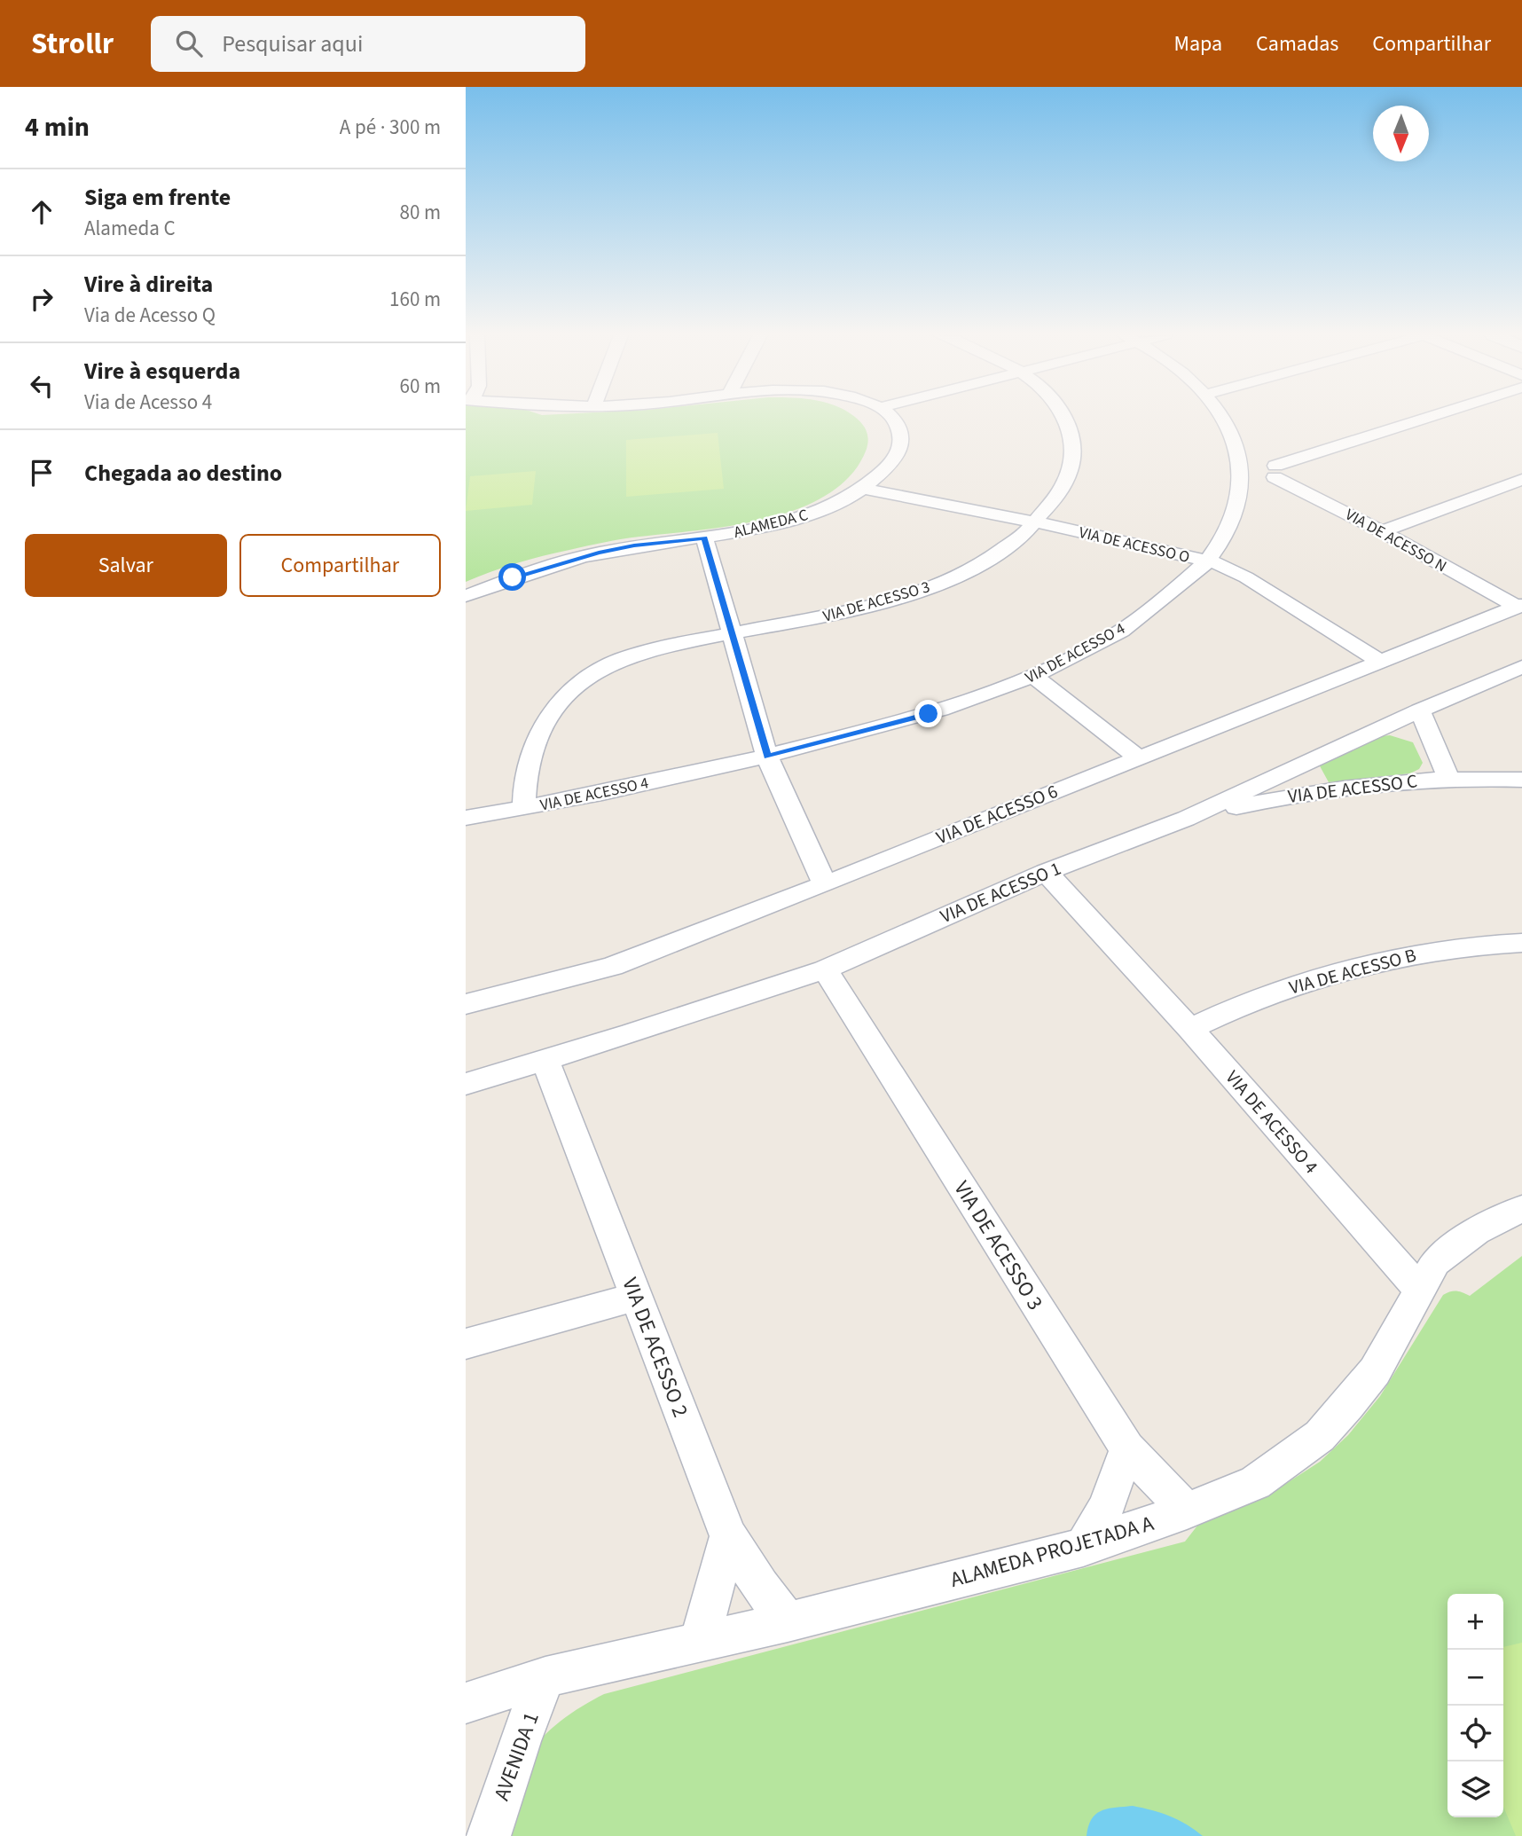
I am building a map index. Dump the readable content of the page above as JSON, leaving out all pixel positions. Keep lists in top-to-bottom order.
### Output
{
  "streets": {
    "street": [
      "ALAMEDA C",
      "VIA DE ACESSO N",
      "VIA DE ACESSO O",
      "VIA DE ACESSO 3",
      "VIA DE ACESSO 4",
      "VIA DE ACESSO C",
      "VIA DE ACESSO 6",
      "VIA DE ACESSO 1",
      "VIA DE ACESSO B",
      "VIA DE ACESSO 2",
      "ALAMEDA PROJETADA A",
      "AVENIDA 1"
    ]
  },
  "crossings": [
    ["ALAMEDA C", "VIA DE ACESSO O"],
    ["VIA DE ACESSO N", "VIA DE ACESSO 4"],
    ["VIA DE ACESSO N", "VIA DE ACESSO 6"],
    ["VIA DE ACESSO O", "VIA DE ACESSO 3"],
    ["VIA DE ACESSO O", "VIA DE ACESSO 4"],
    ["VIA DE ACESSO O", "VIA DE ACESSO 6"],
    ["VIA DE ACESSO 3", "VIA DE ACESSO 4"],
    ["VIA DE ACESSO 3", "VIA DE ACESSO 1"],
    ["VIA DE ACESSO 3", "ALAMEDA PROJETADA A"],
    ["VIA DE ACESSO 4", "VIA DE ACESSO 1"],
    ["VIA DE ACESSO 4", "VIA DE ACESSO B"],
    ["VIA DE ACESSO 4", "ALAMEDA PROJETADA A"],
    ["VIA DE ACESSO C", "VIA DE ACESSO 1"],
    ["VIA DE ACESSO 1", "VIA DE ACESSO 2"],
    ["VIA DE ACESSO 2", "ALAMEDA PROJETADA A"],
    ["ALAMEDA PROJETADA A", "AVENIDA 1"]
  ],
  "north": "bottom",
  "page": {
    "header": "Strollr",
    "search": "Pesquisar aqui",
    "nav": ["Mapa", "Camadas", "Compartilhar"],
    "heading": ["4 min", "A pé · 300 m"],
    "list": [
      ["Siga em frente", "Alameda C", "80 m"],
      ["Vire à direita", "Via de Acesso Q", "160 m"],
      ["Vire à esquerda", "Via de Acesso 4", "60 m"],
      "Chegada ao destino"
    ],
    "buttons": ["Salvar", "Compartilhar"],
    "map_buttons": ["+", "−"]
  }
}
